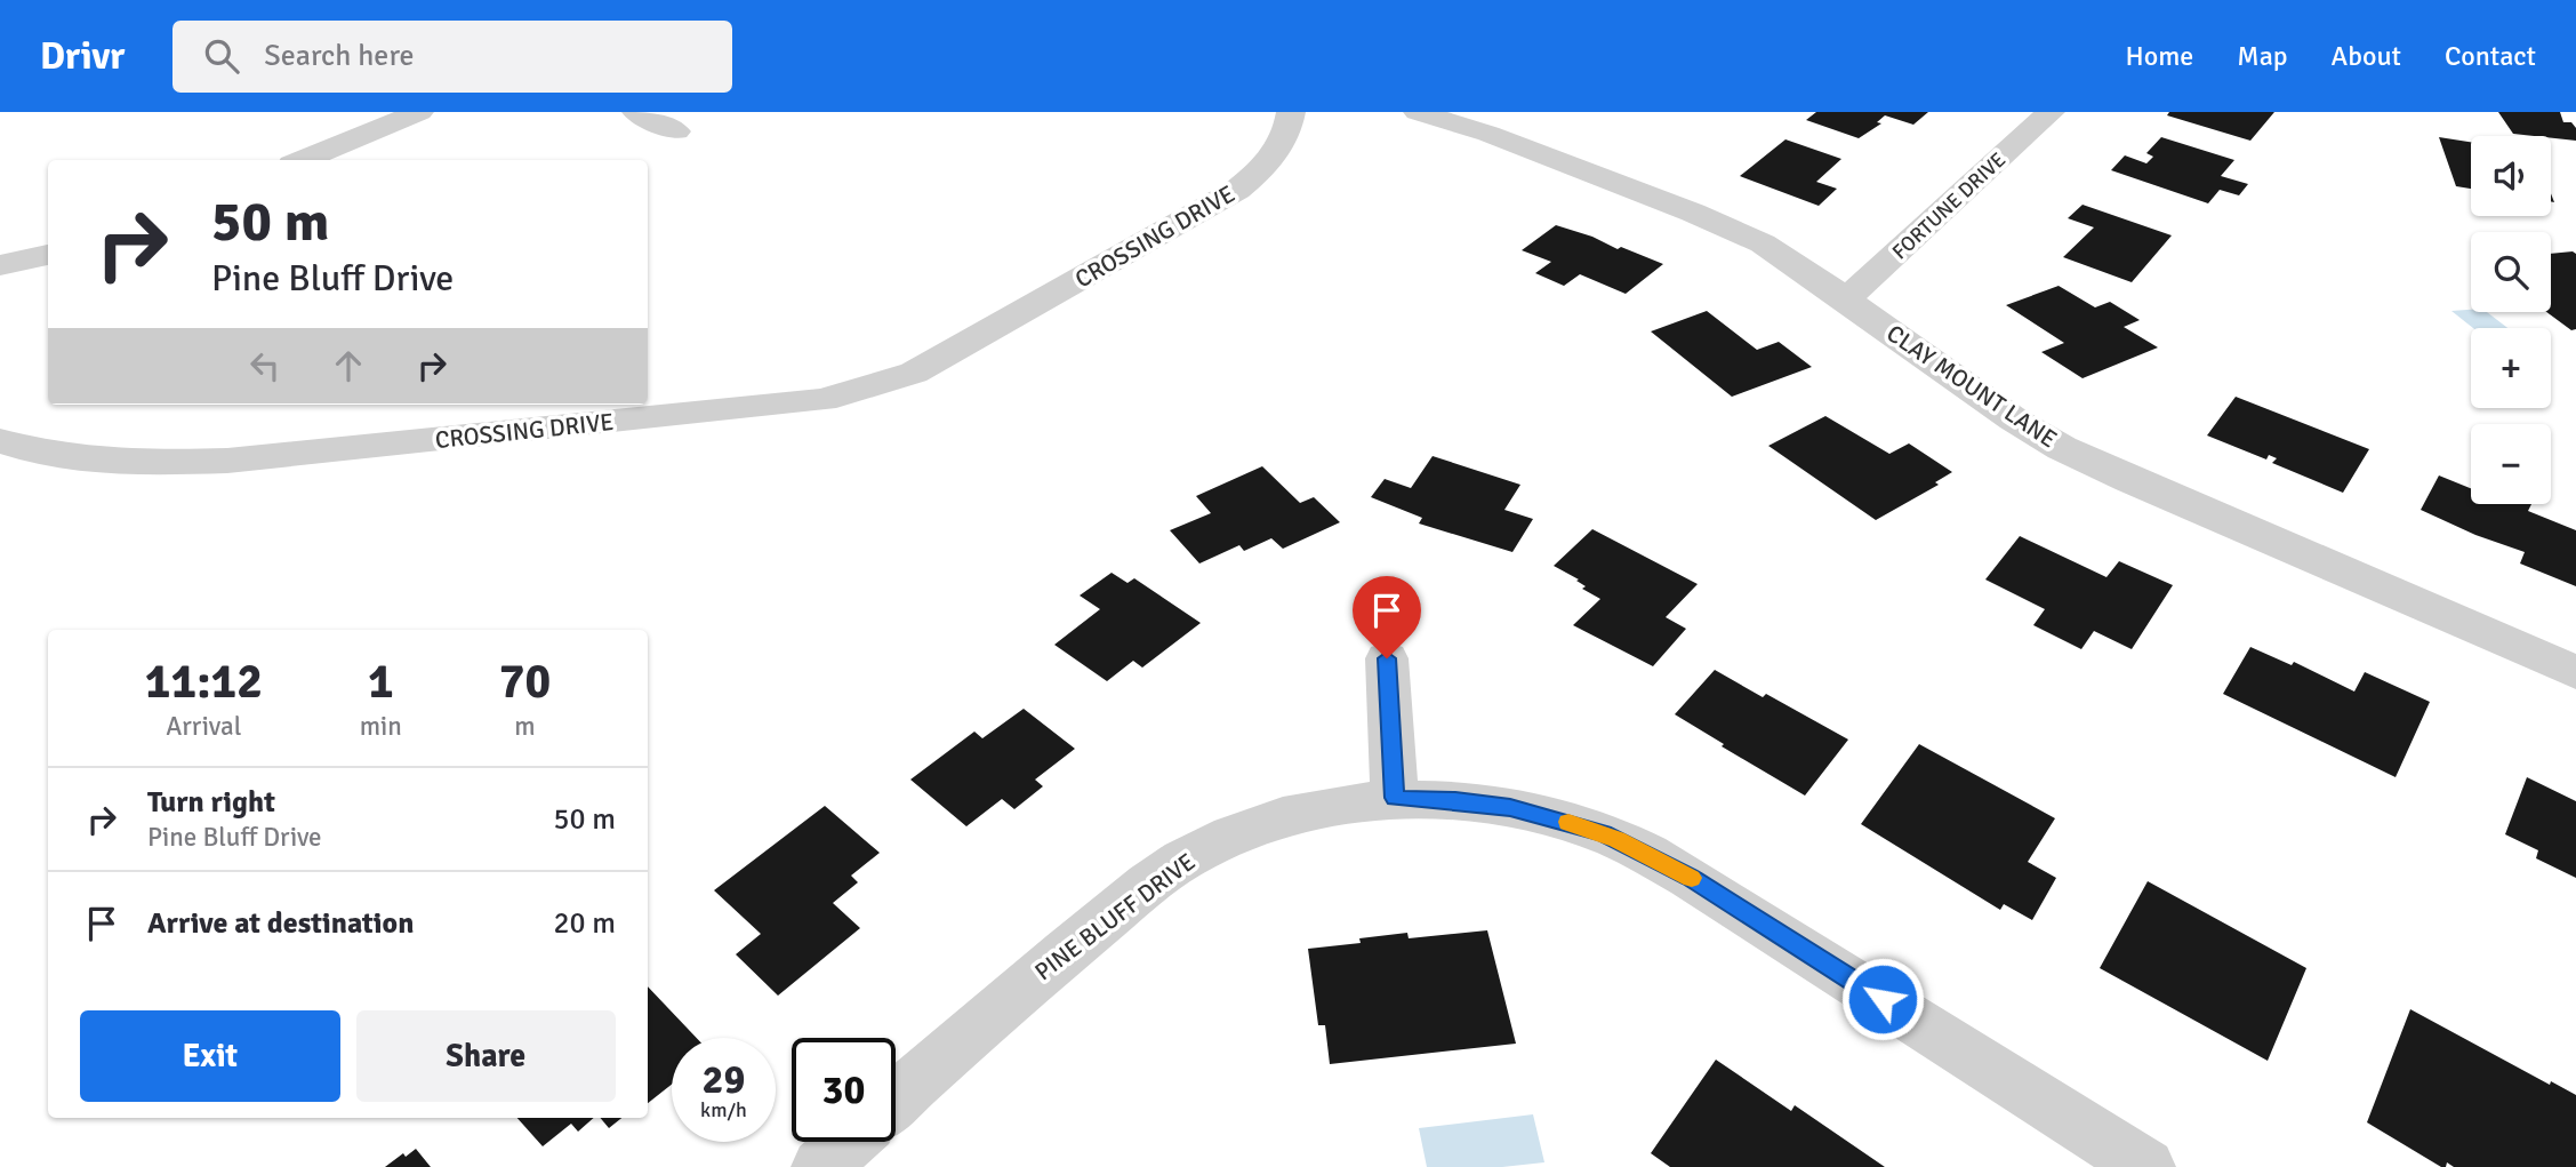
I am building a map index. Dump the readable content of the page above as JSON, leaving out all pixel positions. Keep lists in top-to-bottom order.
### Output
{
  "streets": {
    "street": [
      "FORTUNE DRIVE",
      "CROSSING DRIVE",
      "CLAY MOUNT LANE",
      "PINE BLUFF DRIVE"
    ]
  },
  "crossings": [
    ["FORTUNE DRIVE", "CLAY MOUNT LANE"]
  ],
  "page": {
    "header": "Drivr",
    "search": "Search here",
    "nav": [
      "Home",
      "Map",
      "About",
      "Contact"
    ],
    "map_buttons": ["+", "−"],
    "turn": ["50 m", "Pine Bluff Drive"],
    "eta": [
      "11:12",
      "Arrival",
      "1",
      "min",
      "70",
      "m"
    ],
    "list": [
      {
        "name": "Turn right",
        "note": "Pine Bluff Drive",
        "value": "50 m"
      },
      {
        "name": "Arrive at destination",
        "value": "20 m"
      }
    ],
    "buttons": ["Exit", "Share"],
    "speed": "29 km/h",
    "limit": "30"
  }
}
